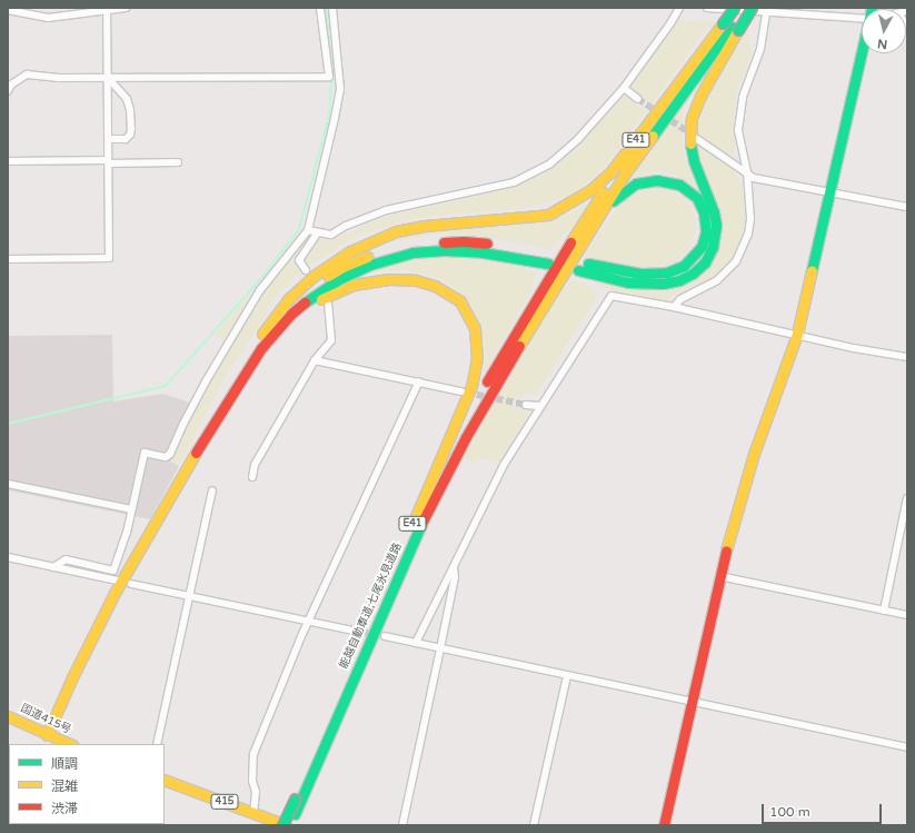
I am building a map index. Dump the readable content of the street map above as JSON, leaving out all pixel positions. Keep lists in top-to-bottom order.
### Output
{
  "streets": {
    "main road": [
      "E41",
      "能越自動車道;七尾氷見道路",
      "国道415号",
      "415"
    ]
  },
  "crossings": [
    ["E41", "能越自動車道;七尾氷見道路"],
    ["能越自動車道;七尾氷見道路", "415"]
  ],
  "legend": ["順調", "混雑", "渋滞"],
  "scale_bar": "100 m",
  "north": "bottom"
}
